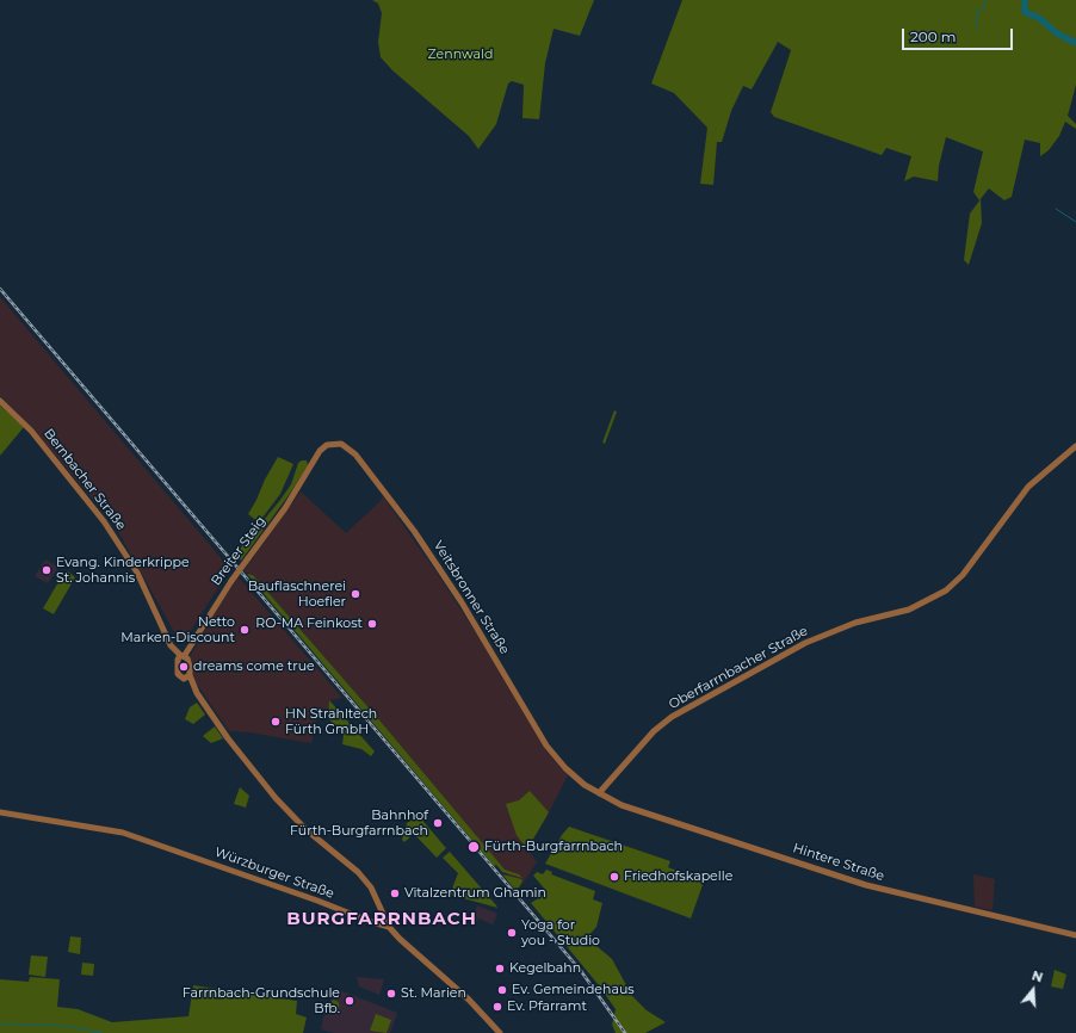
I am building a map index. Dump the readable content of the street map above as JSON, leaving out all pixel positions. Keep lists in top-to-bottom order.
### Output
{
  "streets": {
    "street": [
      "Bernbacher Straße",
      "Breiter Steig",
      "Veitsbronner Straße",
      "Oberfarrnbacher Straße",
      "Hintere Straße",
      "Würzburger Straße"
    ]
  },
  "crossings": [
    ["Bernbacher Straße", "Breiter Steig"],
    ["Breiter Steig", "Veitsbronner Straße"],
    ["Veitsbronner Straße", "Oberfarrnbacher Straße"],
    ["Veitsbronner Straße", "Hintere Straße"],
    ["Oberfarrnbacher Straße", "Hintere Straße"]
  ],
  "districts": ["BURGFARRNBACH"],
  "parks": ["Zennwald"],
  "places": [
    "Evang. Kinderkrippe St. Johannis",
    "Bauflaschnerei Hoefler",
    "RO-MA Feinkost",
    "Netto Marken-Discount",
    "dreams come true",
    "HN Strahltech Fürth GmbH",
    "Bahnhof Fürth-Burgfarrnbach",
    "Fürth-Burgfarrnbach",
    "Friedhofskapelle",
    "Vitalzentrum Ghamin",
    "Yoga for you - Studio",
    "Kegelbahn",
    "Ev. Gemeindehaus",
    "St. Marien",
    "Farrnbach-Grundschule Bfb.",
    "Ev. Pfarramt"
  ],
  "scale_bar": "200 m",
  "north": "top"
}
